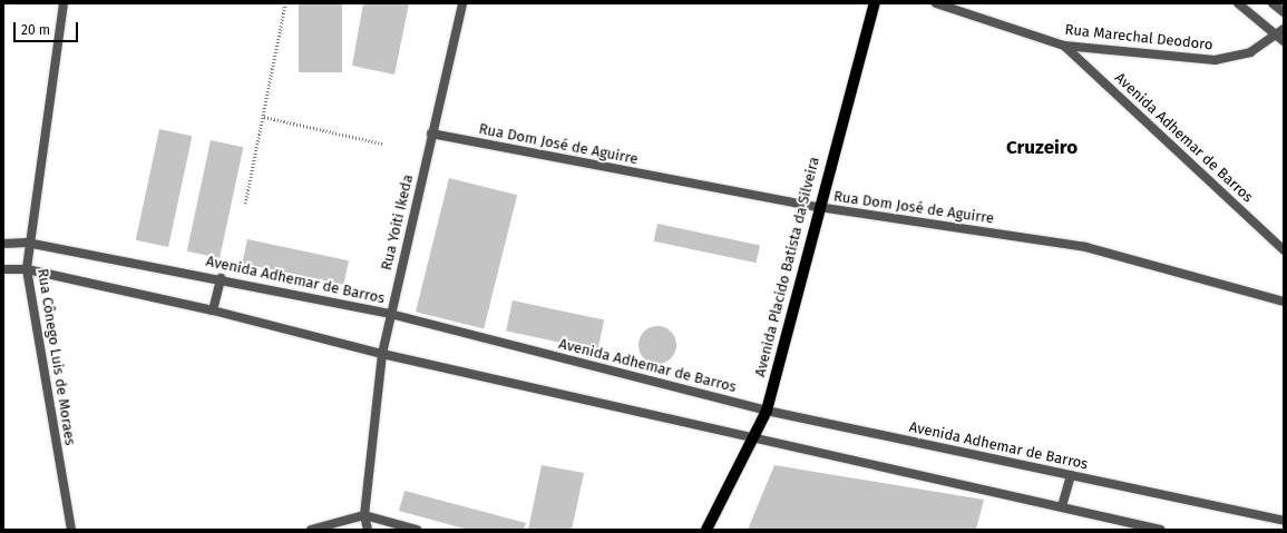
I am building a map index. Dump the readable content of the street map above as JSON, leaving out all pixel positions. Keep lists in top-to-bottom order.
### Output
{
  "streets": {
    "main road": ["Avenida Placido Batista da Silveira"],
    "street": [
      "Rua Marechal Deodoro",
      "Avenida Adhemar de Barros",
      "Rua Dom José de Aguirre",
      "Rua Yoiti Ikeda",
      "Rua Cônego Luis de Moraes"
    ]
  },
  "crossings": [
    ["Rua Marechal Deodoro", "Avenida Adhemar de Barros"],
    ["Avenida Adhemar de Barros", "Rua Yoiti Ikeda"],
    ["Avenida Adhemar de Barros", "Avenida Placido Batista da Silveira"],
    ["Avenida Adhemar de Barros", "Rua Cônego Luis de Moraes"],
    ["Rua Dom José de Aguirre", "Rua Yoiti Ikeda"],
    ["Rua Dom José de Aguirre", "Avenida Placido Batista da Silveira"]
  ],
  "districts": ["Cruzeiro"],
  "scale_bar": "20 m"
}
